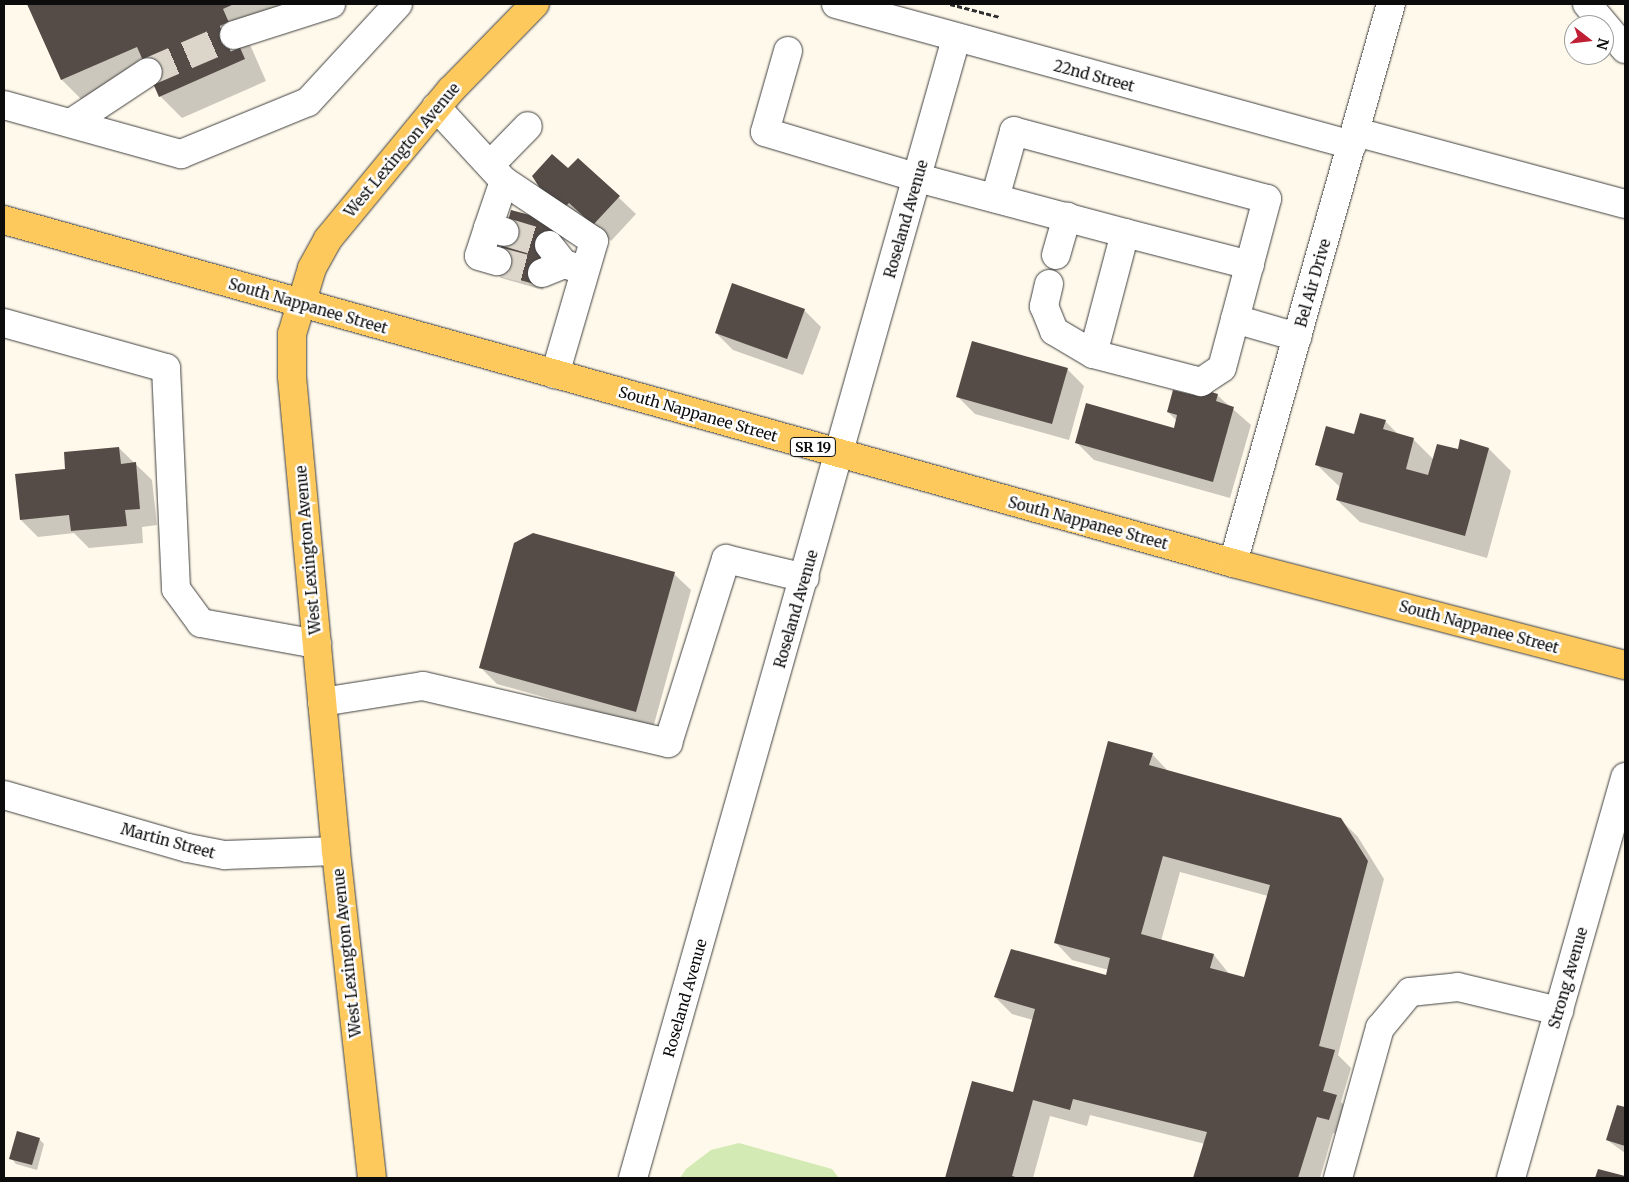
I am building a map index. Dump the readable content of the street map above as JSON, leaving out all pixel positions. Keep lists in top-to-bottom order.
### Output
{
  "streets": {
    "main road": ["West Lexington Avenue", "South Nappanee Street", "SR 19"],
    "street": [
      "22nd Street",
      "Roseland Avenue",
      "Bel Air Drive",
      "Martin Street",
      "Strong Avenue"
    ]
  },
  "crossings": [
    ["22nd Street", "Roseland Avenue"],
    ["22nd Street", "Bel Air Drive"],
    ["West Lexington Avenue", "South Nappanee Street"],
    ["West Lexington Avenue", "Martin Street"],
    ["Roseland Avenue", "South Nappanee Street"],
    ["Bel Air Drive", "South Nappanee Street"]
  ],
  "north": "right"
}
